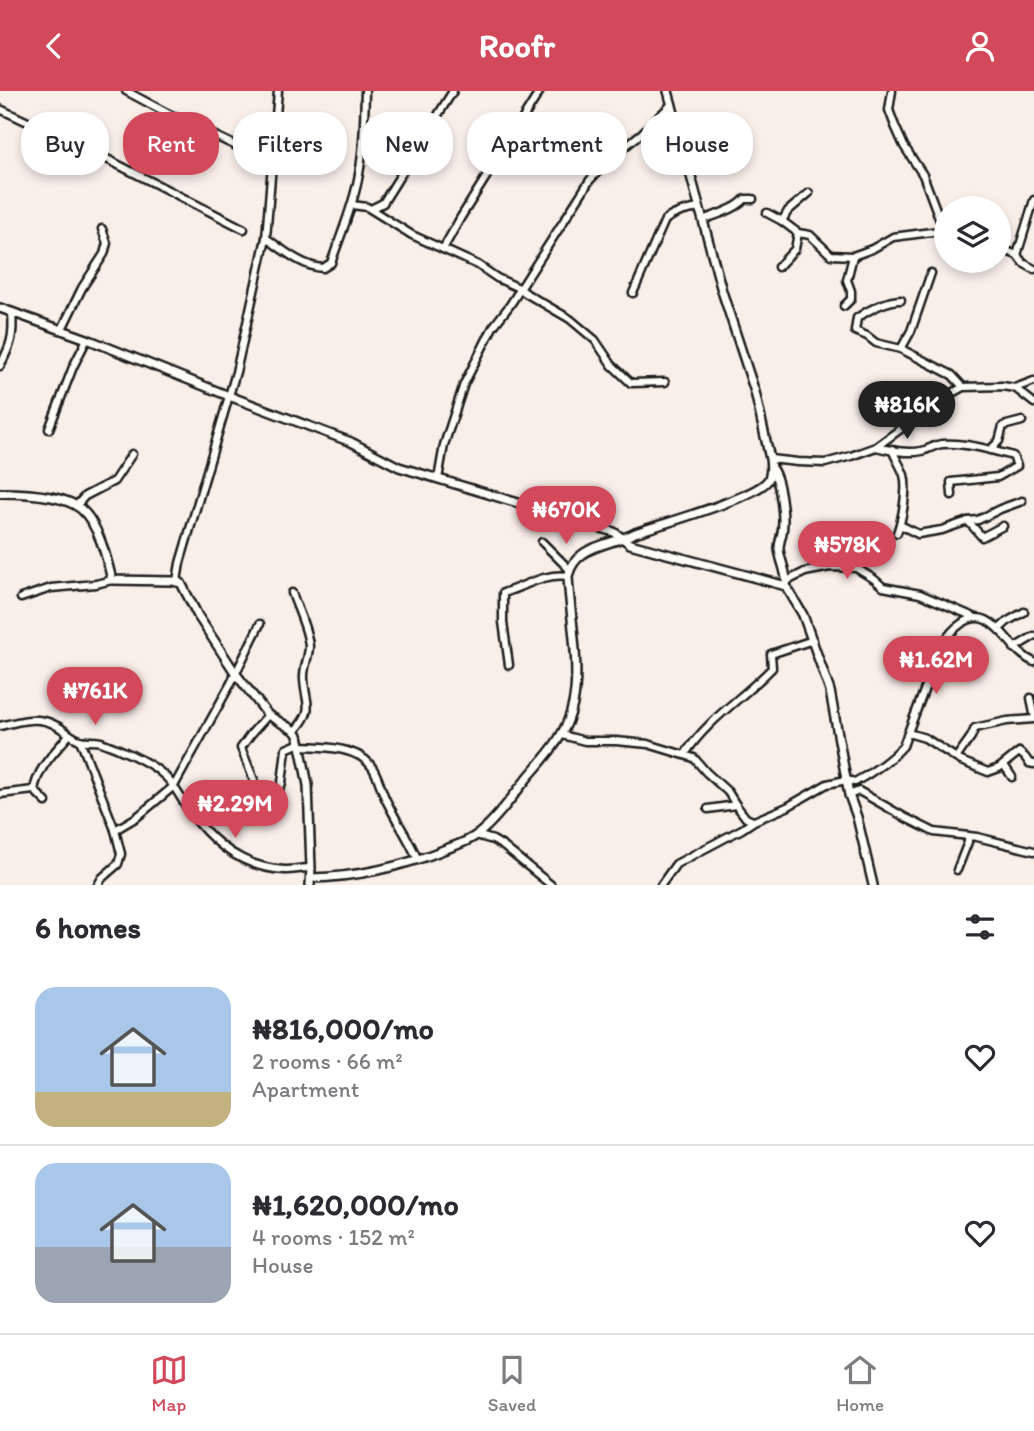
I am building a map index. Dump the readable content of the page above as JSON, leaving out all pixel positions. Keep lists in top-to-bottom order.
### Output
{
  "page": {
    "header": "Roofr",
    "chip": [
      "Buy",
      "Rent",
      "Filters",
      "New",
      "Apartment",
      "House"
    ],
    "price": [
      "₦816K",
      "₦670K",
      "₦578K",
      "₦1.62M",
      "₦761K",
      "₦2.29M"
    ],
    "heading": "6 homes",
    "list": [
      {
        "name": "₦816,000/mo",
        "note": "2 rooms · 66 m² · Apartment"
      },
      {
        "name": "₦1,620,000/mo",
        "note": "4 rooms · 152 m² · House"
      }
    ],
    "tabs": ["Map", "Saved", "Home"]
  }
}
